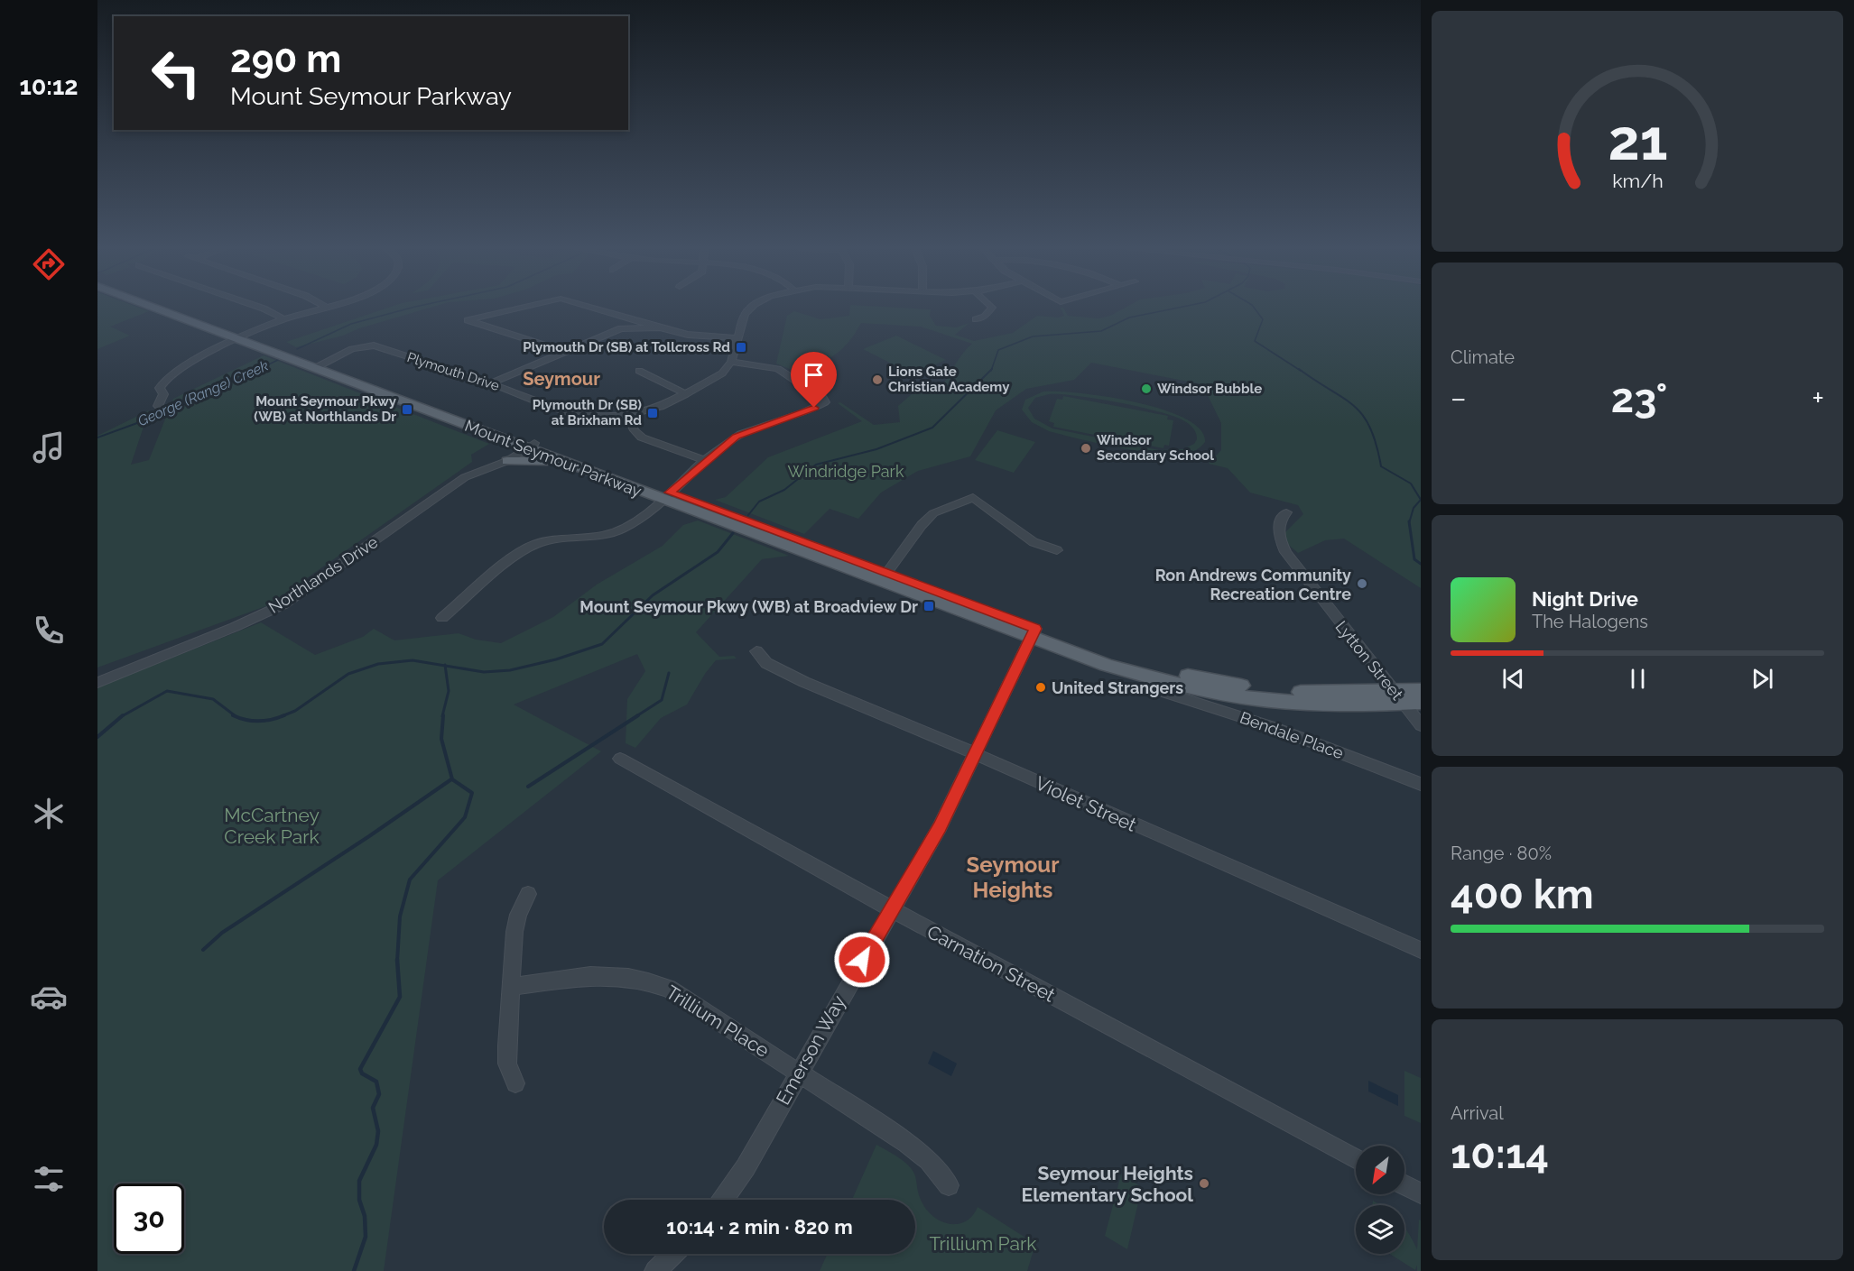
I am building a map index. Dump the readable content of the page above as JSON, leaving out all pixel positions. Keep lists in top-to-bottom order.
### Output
{
  "streets": {
    "main road": ["Mount Seymour Parkway"],
    "street": [
      "Plymouth Drive",
      "Northlands Drive",
      "Lytton Street",
      "Bendale Place",
      "Violet Street",
      "Carnation Street",
      "Trillium Place",
      "Emerson Way"
    ]
  },
  "crossings": [
    ["Plymouth Drive", "Mount Seymour Parkway"],
    ["Mount Seymour Parkway", "Northlands Drive"],
    ["Mount Seymour Parkway", "Lytton Street"],
    ["Mount Seymour Parkway", "Emerson Way"],
    ["Violet Street", "Emerson Way"],
    ["Carnation Street", "Emerson Way"],
    ["Trillium Place", "Emerson Way"]
  ],
  "districts": ["Seymour", "Seymour Heights"],
  "water": ["George (Range) Creek"],
  "parks": ["Windridge Park", "McCartney Creek Park", "Trillium Park"],
  "places": {
    "transit": [
      "Plymouth Dr (SB) at Tollcross Rd",
      "Mount Seymour Pkwy (WB) at Northlands Dr",
      "Plymouth Dr (SB) at Brixham Rd",
      "Mount Seymour Pkwy (WB) at Broadview Dr"
    ],
    "other": [
      "Lions Gate Christian Academy",
      "Windsor Bubble",
      "Windsor Secondary School",
      "Ron Andrews Community Recreation Centre",
      "United Strangers",
      "Seymour Heights Elementary School"
    ]
  },
  "north": "bottom left",
  "page": {
    "tabs": "10:12",
    "turn": ["290 m", "Mount Seymour Parkway"],
    "tile": [
      "Climate",
      ["Range · 80%", "400 km"],
      ["Arrival", "10:14"]
    ],
    "heat": ["−", "23°", "+"],
    "song": ["Night Drive", "The Halogens"],
    "limit": "30",
    "trip": "10:14 · 2 min · 820 m",
    "gauge": ["21", "km/h"]
  }
}
